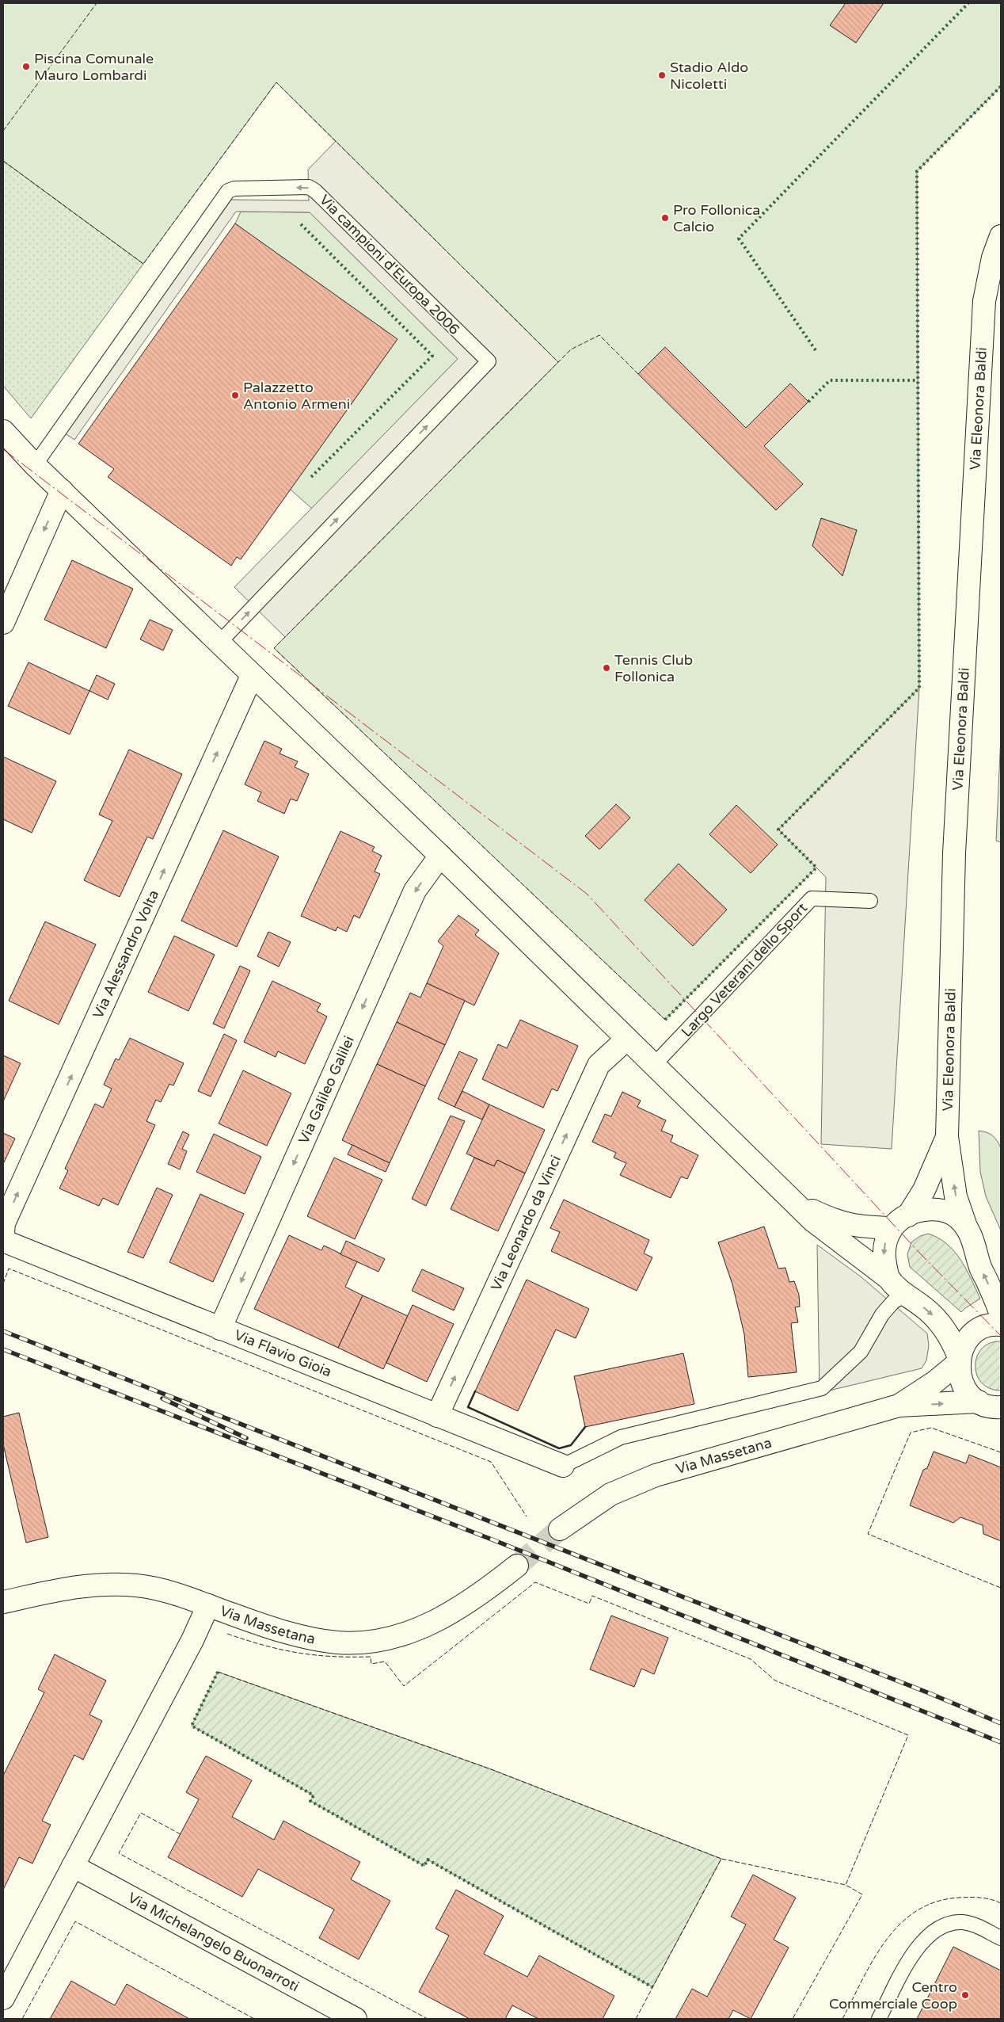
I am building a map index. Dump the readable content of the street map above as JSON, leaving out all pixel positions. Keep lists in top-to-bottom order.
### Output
{
  "streets": {
    "street": [
      "Via Eleonora Baldi",
      "Via Alessandro Volta",
      "Via Galileo Galilei",
      "Via Leonardo da Vinci",
      "Via Flavio Gioia",
      "Via Massetana",
      "Via Michelangelo Buonarroti"
    ],
    "lane": ["Via campioni d'Europa 2006", "Largo Veterani dello Sport"]
  },
  "crossings": [
    ["Via Galileo Galilei", "Via Flavio Gioia"],
    ["Via Leonardo da Vinci", "Via Flavio Gioia"]
  ],
  "one_way": ["Via Alessandro Volta", "Via Galileo Galilei", "Via Leonardo da Vinci"],
  "places": [
    "Piscina Comunale Mauro Lombardi",
    "Stadio Aldo Nicoletti",
    "Pro Follonica Calcio",
    "Palazzetto Antonio Armeni",
    "Tennis Club Follonica",
    "Centro Commerciale Coop"
  ]
}
